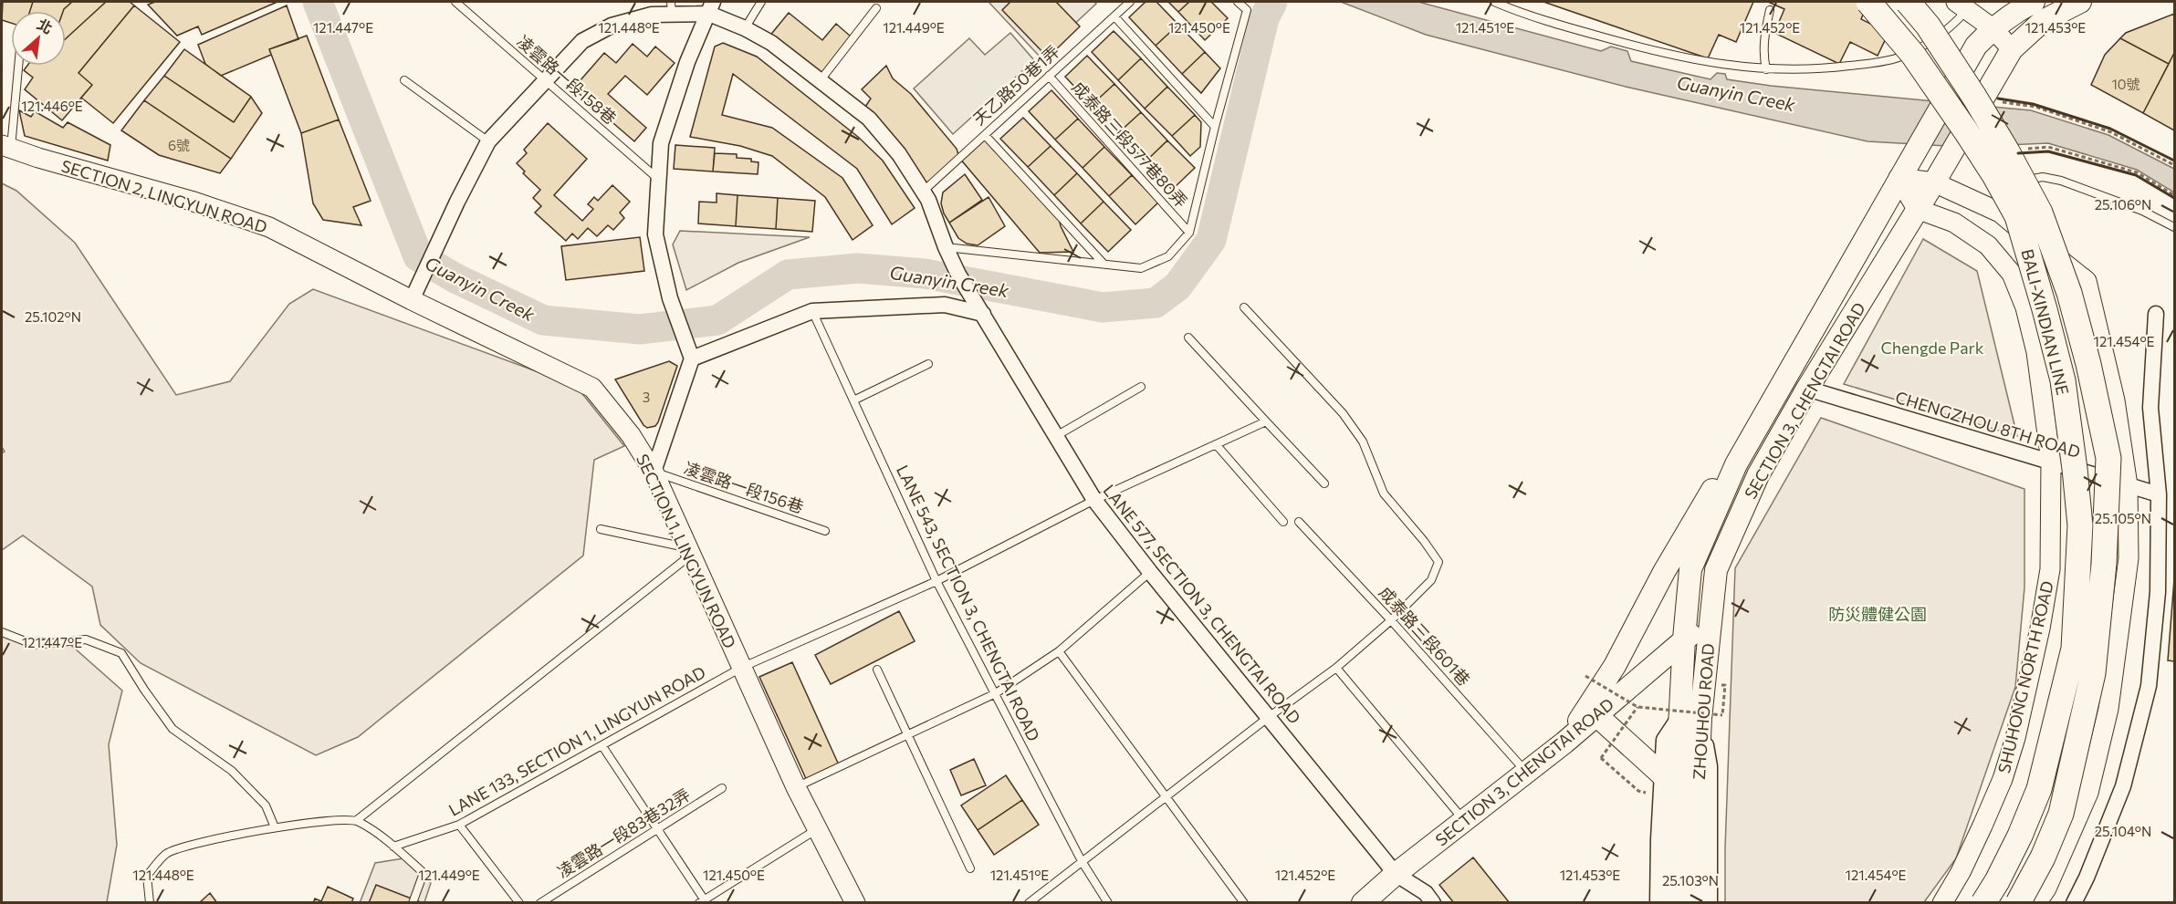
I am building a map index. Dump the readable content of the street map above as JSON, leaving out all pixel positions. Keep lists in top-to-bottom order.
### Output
{
  "streets": {
    "highway": ["BALI-XINDIAN LINE"],
    "main road": ["SECTION 3, CHENGTAI ROAD", "ZHOUHOU ROAD"],
    "street": [
      "SECTION 2, LINGYUN ROAD",
      "CHENGZHOU 8TH ROAD",
      "SECTION 1, LINGYUN ROAD",
      "LANE 577, SECTION 3, CHENGTAI ROAD",
      "SHUHONG NORTH ROAD"
    ],
    "lane": [
      "凌雲路一段158巷",
      "天乙路50巷1弄",
      "成泰路三段577巷80弄",
      "凌雲路一段156巷",
      "LANE 543, SECTION 3, CHENGTAI ROAD",
      "成泰路三段601巷",
      "LANE 133, SECTION 1, LINGYUN ROAD",
      "凌雲路一段83巷32弄"
    ]
  },
  "crossings": [
    ["天乙路50巷1弄", "成泰路三段577巷80弄"],
    ["SECTION 2, LINGYUN ROAD", "SECTION 1, LINGYUN ROAD"],
    ["SECTION 3, CHENGTAI ROAD", "CHENGZHOU 8TH ROAD"],
    ["SECTION 3, CHENGTAI ROAD", "LANE 577, SECTION 3, CHENGTAI ROAD"],
    ["SECTION 3, CHENGTAI ROAD", "成泰路三段601巷"],
    ["SECTION 3, CHENGTAI ROAD", "SHUHONG NORTH ROAD"],
    ["SECTION 3, CHENGTAI ROAD", "ZHOUHOU ROAD"],
    ["CHENGZHOU 8TH ROAD", "SHUHONG NORTH ROAD"],
    ["凌雲路一段156巷", "SECTION 1, LINGYUN ROAD"],
    ["SECTION 1, LINGYUN ROAD", "LANE 133, SECTION 1, LINGYUN ROAD"],
    ["LANE 543, SECTION 3, CHENGTAI ROAD", "LANE 133, SECTION 1, LINGYUN ROAD"],
    ["LANE 577, SECTION 3, CHENGTAI ROAD", "LANE 133, SECTION 1, LINGYUN ROAD"]
  ],
  "water": ["Guanyin Creek"],
  "parks": ["Chengde Park", "防災體健公園"],
  "house_numbers": ["10號", "6號", "3"],
  "north": "top right",
  "coordinates": [
    "121.447°E",
    "121.448°E",
    "121.449°E",
    "121.451°E",
    "121.452°E",
    "121.450°E",
    "121.453°E",
    "121.446°E",
    "25.106°N",
    "25.102°N",
    "121.454°E",
    "25.105°N",
    "25.104°N",
    "25.103°N"
  ]
}
